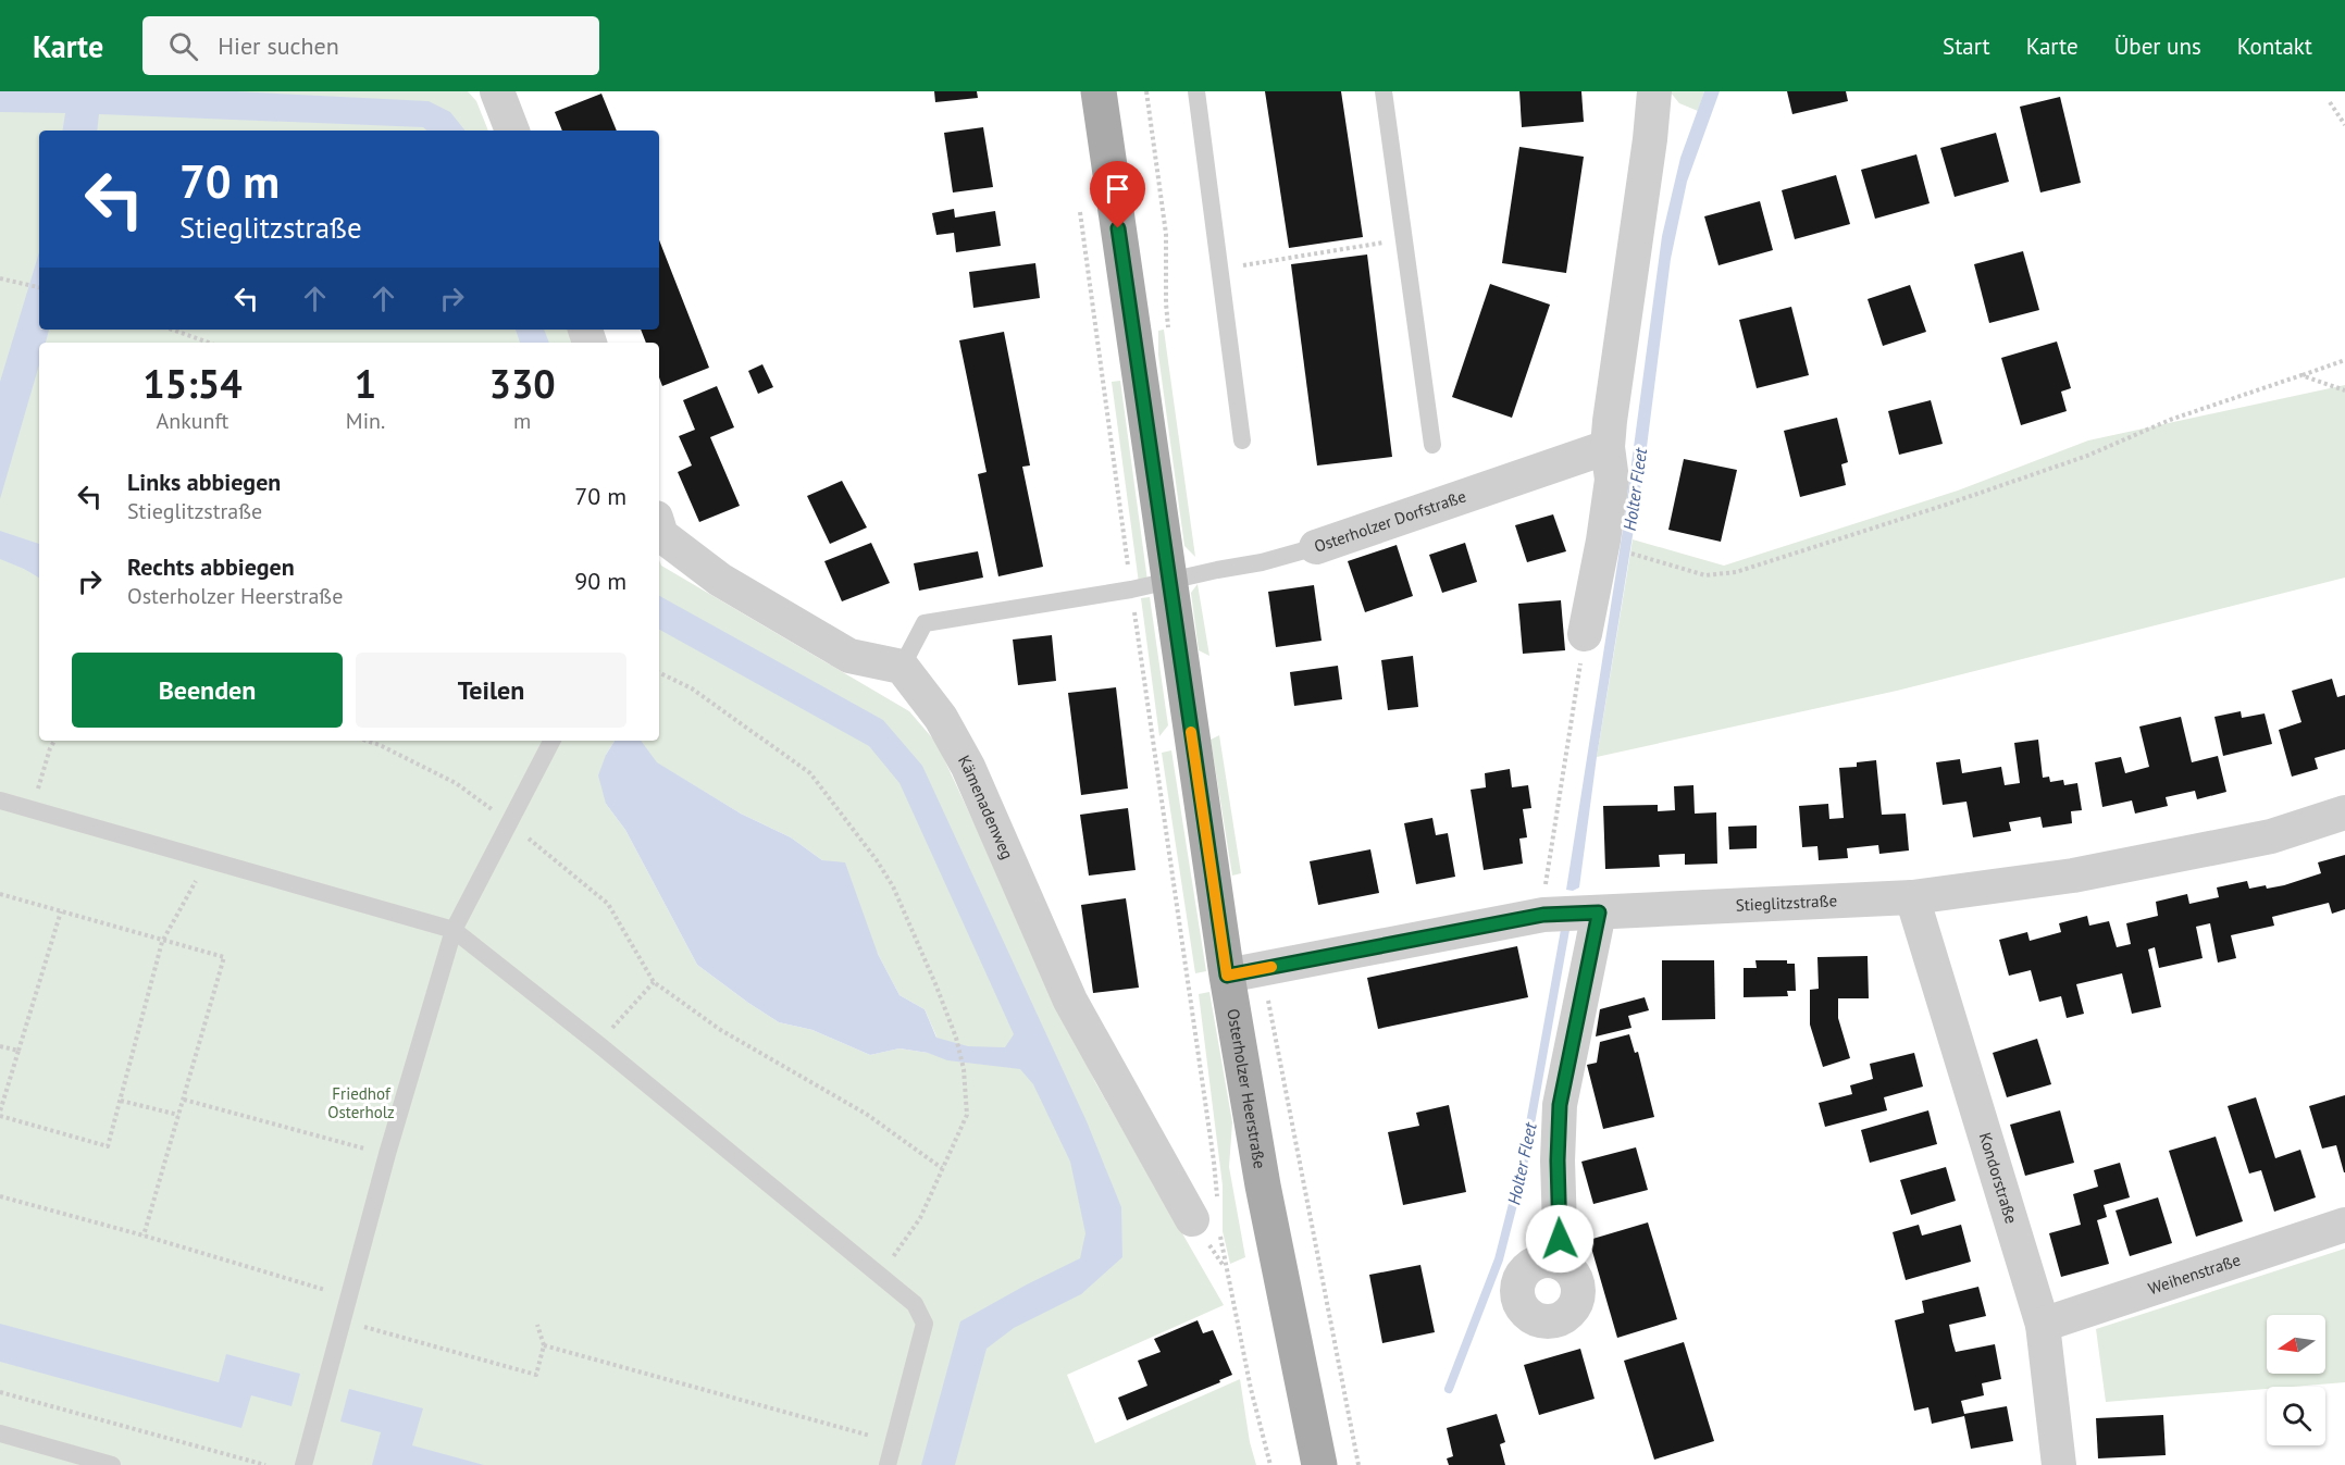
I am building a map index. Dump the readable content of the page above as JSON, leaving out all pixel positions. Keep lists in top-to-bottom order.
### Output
{
  "streets": {
    "main road": ["Osterholzer Heerstraße"],
    "street": [
      "Osterholzer Dorfstraße",
      "Kämenadenweg",
      "Stieglitzstraße",
      "Kondorstraße",
      "Weihenstraße"
    ]
  },
  "crossings": [
    ["Osterholzer Dorfstraße", "Kämenadenweg"],
    ["Osterholzer Dorfstraße", "Osterholzer Heerstraße"],
    ["Stieglitzstraße", "Osterholzer Heerstraße"],
    ["Stieglitzstraße", "Kondorstraße"],
    ["Kondorstraße", "Weihenstraße"]
  ],
  "water": ["Holter Fleet"],
  "parks": ["Friedhof Osterholz"],
  "north": "left",
  "page": {
    "header": "Karte",
    "search": "Hier suchen",
    "nav": [
      "Start",
      "Karte",
      "Über uns",
      "Kontakt"
    ],
    "turn": ["70 m", "Stieglitzstraße"],
    "eta": [
      "15:54",
      "Ankunft",
      "1",
      "Min.",
      "330",
      "m"
    ],
    "list": [
      {
        "name": "Links abbiegen",
        "note": "Stieglitzstraße",
        "value": "70 m"
      },
      {
        "name": "Rechts abbiegen",
        "note": "Osterholzer Heerstraße",
        "value": "90 m"
      }
    ],
    "buttons": ["Beenden", "Teilen"]
  }
}
